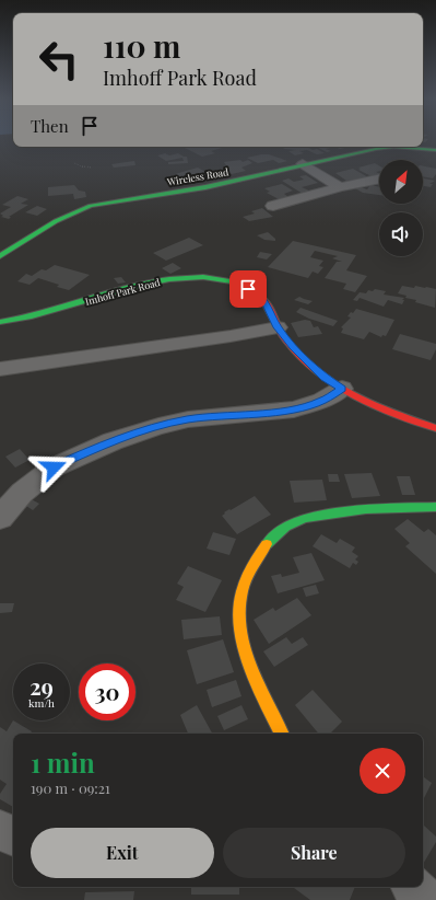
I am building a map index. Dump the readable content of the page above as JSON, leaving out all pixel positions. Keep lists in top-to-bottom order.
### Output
{
  "streets": {
    "street": ["Wireless Road", "Imhoff Park Road"]
  },
  "north": "top right",
  "page": {
    "turn": ["110 m", "Imhoff Park Road"],
    "then": "Then",
    "speed": "29 km/h",
    "limit": "30",
    "heading": ["1 min", "190 m · 09:21"],
    "buttons": ["Exit", "Share"]
  }
}
